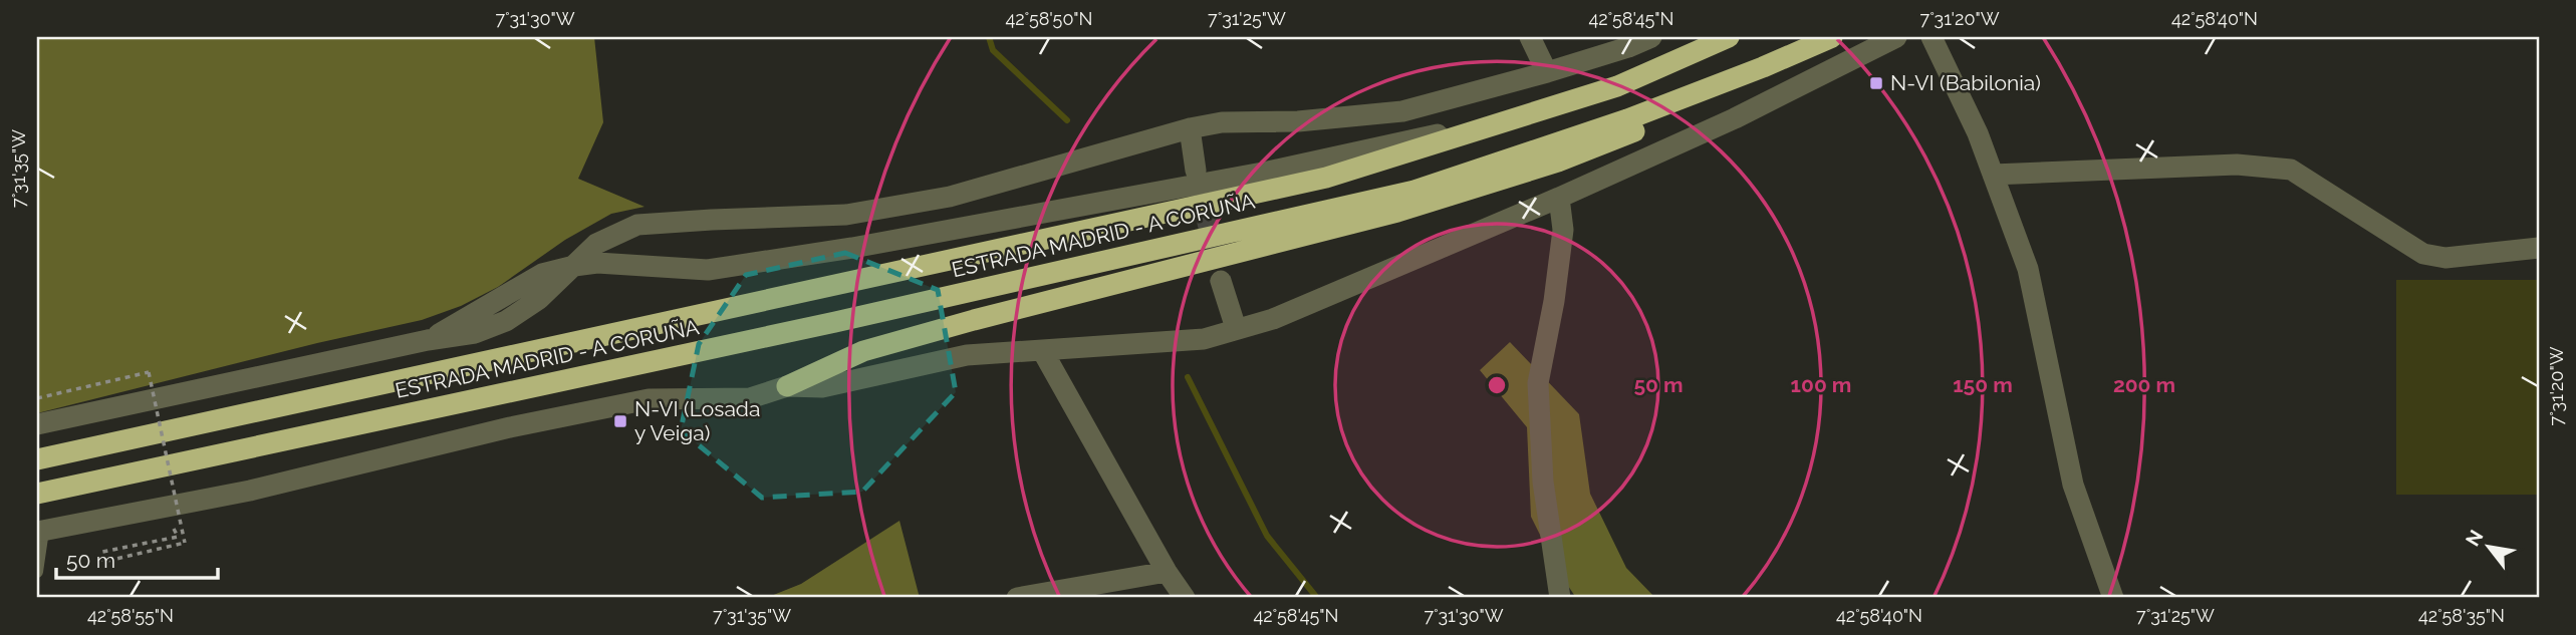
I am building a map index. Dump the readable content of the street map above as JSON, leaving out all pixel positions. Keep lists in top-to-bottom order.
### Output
{
  "streets": {
    "highway": ["ESTRADA MADRID - A CORUÑA"]
  },
  "places": {
    "transit": ["N-VI (Babilonia)", "N-VI (Losada y Veiga)"]
  },
  "scale_bar": "50 m",
  "north": "top left",
  "coordinates": [
    "7°31'30\"W",
    "42°58'50\"N",
    "7°31'25\"W",
    "42°58'45\"N",
    "7°31'20\"W",
    "42°58'40\"N",
    "7°31'35\"W",
    "42°58'55\"N",
    "42°58'35\"N"
  ],
  "rings": [
    "50 m",
    "100 m",
    "150 m",
    "200 m"
  ]
}
